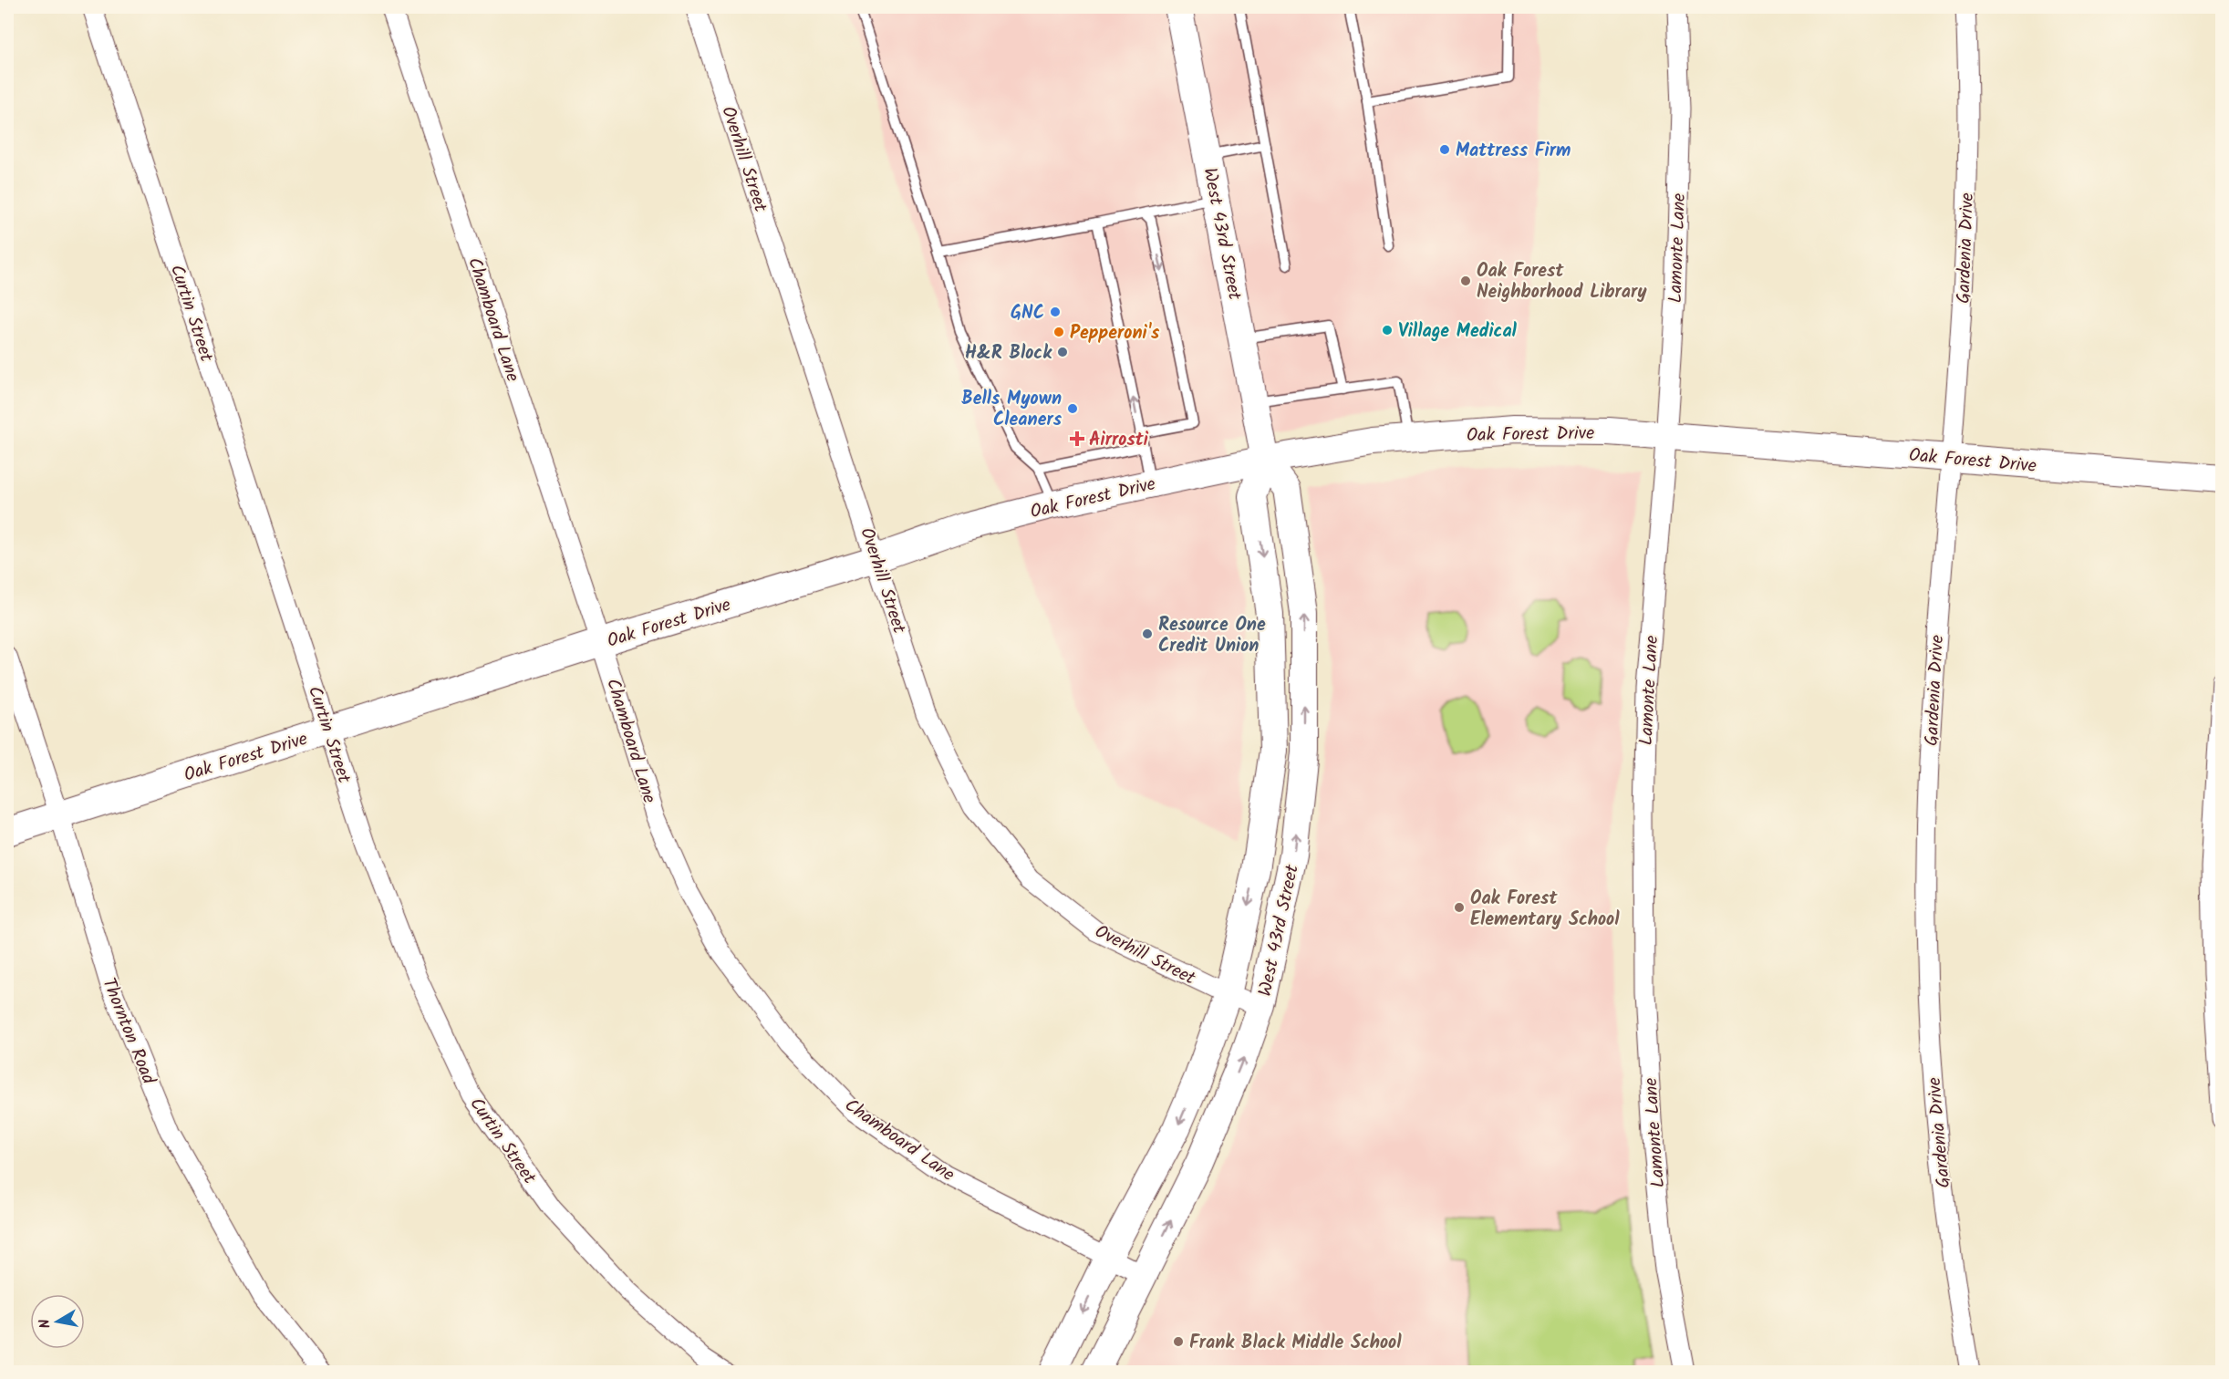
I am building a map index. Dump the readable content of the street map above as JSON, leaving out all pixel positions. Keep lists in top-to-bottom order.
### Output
{
  "streets": {
    "main road": ["West 43rd Street", "Oak Forest Drive"],
    "street": [
      "Overhill Street",
      "Lamonte Lane",
      "Gardenia Drive",
      "Curtin Street",
      "Chamboard Lane",
      "Thornton Road"
    ]
  },
  "crossings": [
    ["Overhill Street", "West 43rd Street"],
    ["Overhill Street", "Oak Forest Drive"],
    ["West 43rd Street", "Chamboard Lane"],
    ["West 43rd Street", "Oak Forest Drive"],
    ["Lamonte Lane", "Oak Forest Drive"],
    ["Gardenia Drive", "Oak Forest Drive"],
    ["Curtin Street", "Oak Forest Drive"],
    ["Chamboard Lane", "Oak Forest Drive"],
    ["Oak Forest Drive", "Thornton Road"]
  ],
  "places": {
    "other": [
      "Mattress Firm",
      "Oak Forest Neighborhood Library",
      "GNC",
      "Village Medical",
      "Pepperoni's",
      "H&R Block",
      "Bells Myown Cleaners",
      "Resource One Credit Union",
      "Oak Forest Elementary School",
      "Frank Black Middle School"
    ],
    "health": ["Airrosti"]
  },
  "north": "left"
}
